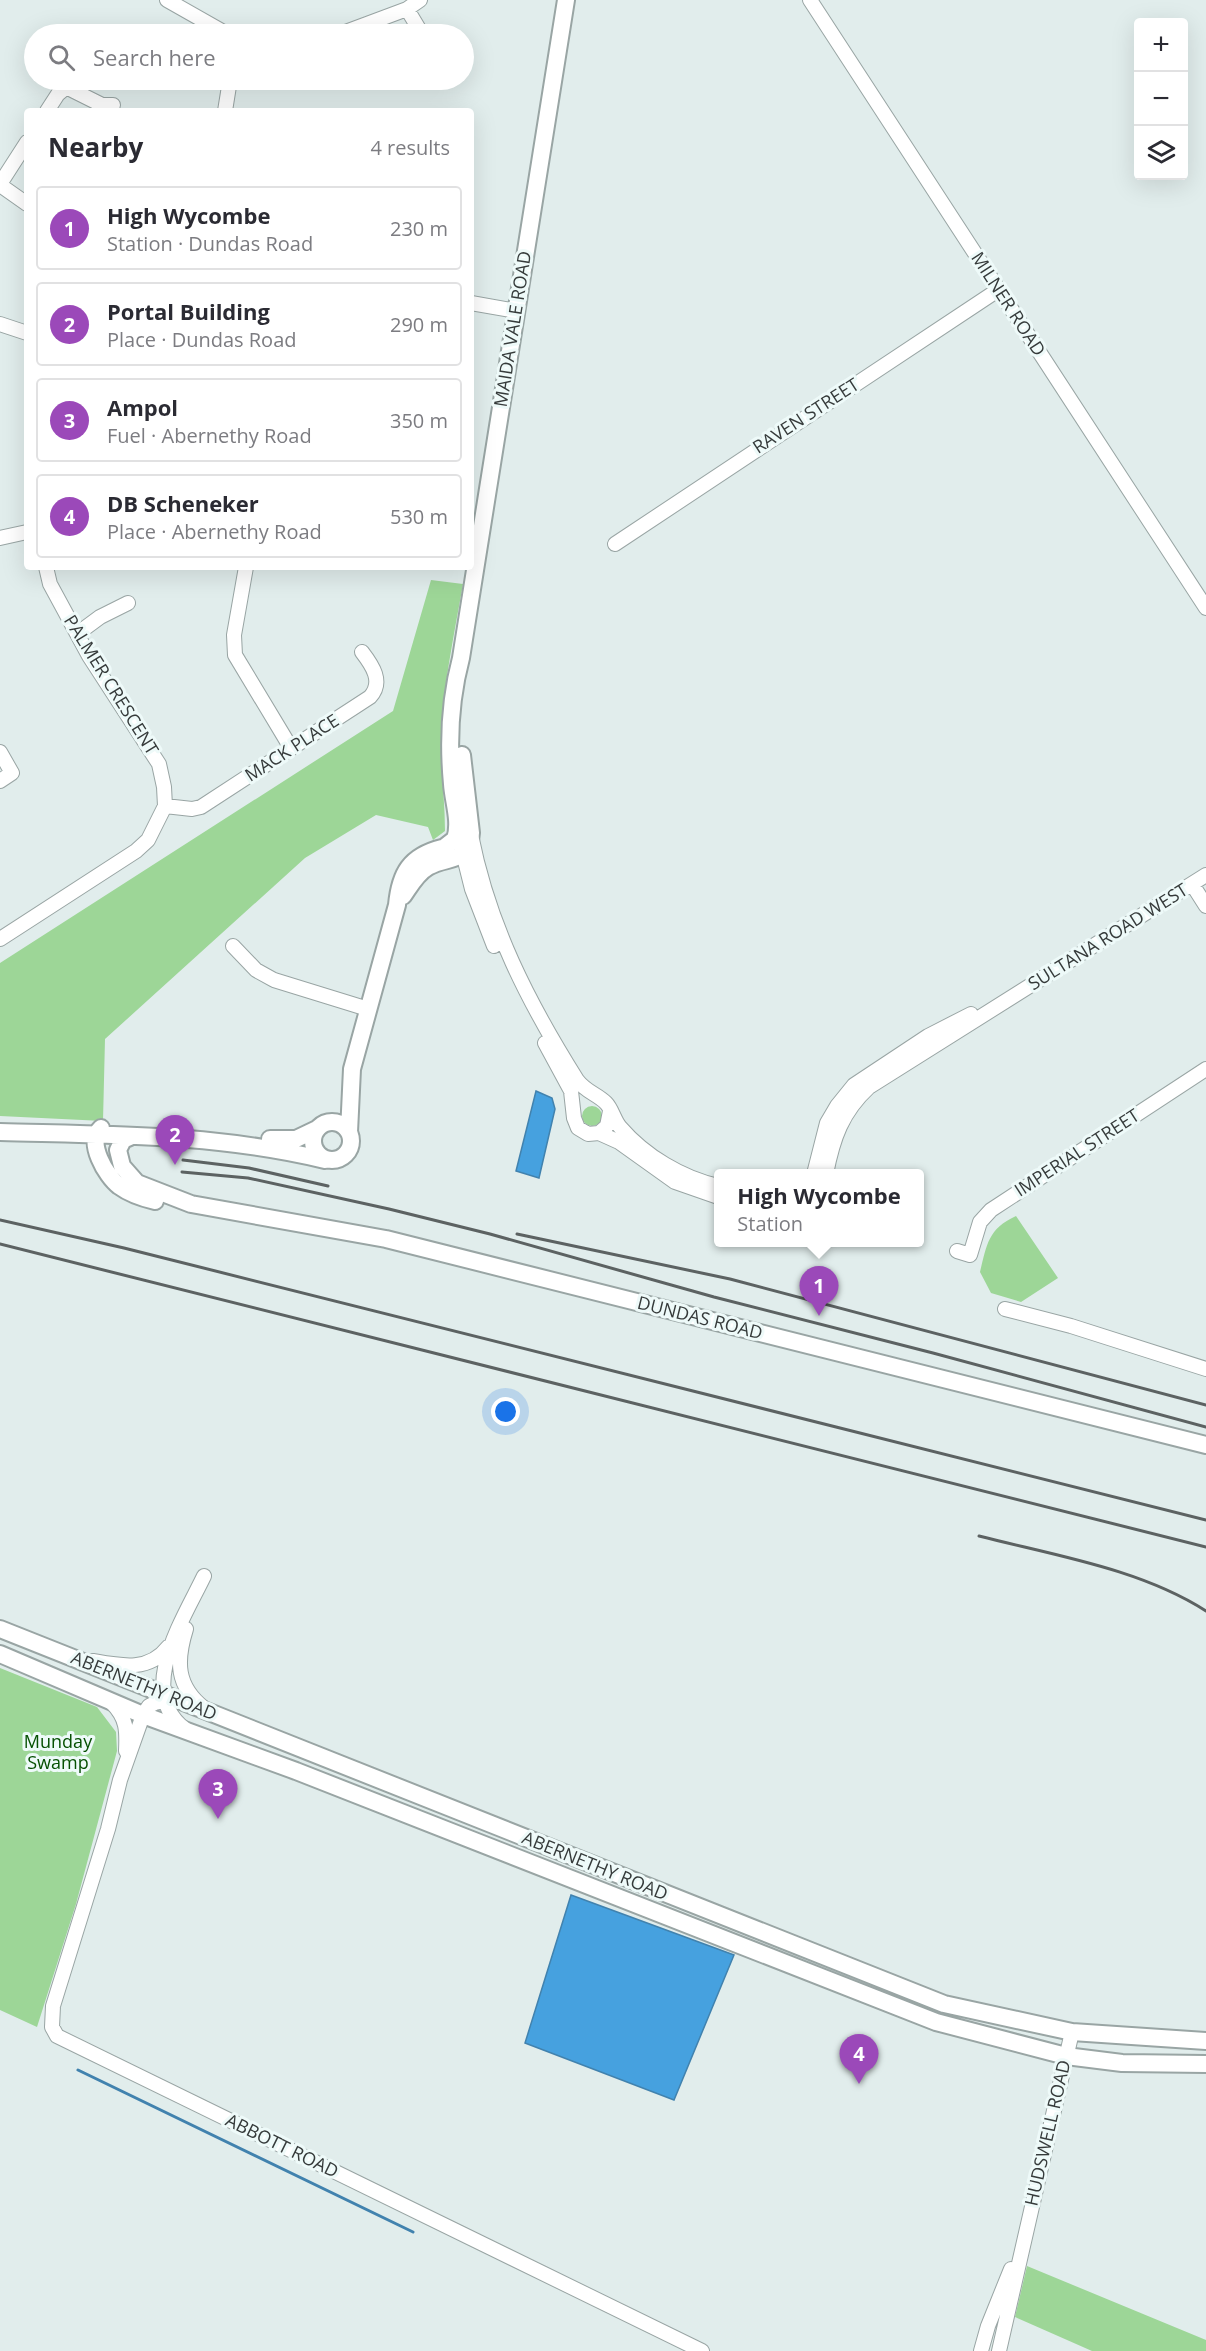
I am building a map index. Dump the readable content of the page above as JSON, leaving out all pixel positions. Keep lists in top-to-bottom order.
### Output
{
  "streets": {
    "main road": ["MAIDA VALE ROAD", "DUNDAS ROAD", "ABERNETHY ROAD"],
    "street": [
      "MILNER ROAD",
      "RAVEN STREET",
      "PALMER CRESCENT",
      "MACK PLACE",
      "SULTANA ROAD WEST",
      "IMPERIAL STREET",
      "HUDSWELL ROAD",
      "ABBOTT ROAD"
    ]
  },
  "crossings": [
    ["MILNER ROAD", "RAVEN STREET"],
    ["PALMER CRESCENT", "MACK PLACE"],
    ["ABERNETHY ROAD", "HUDSWELL ROAD"],
    ["ABERNETHY ROAD", "ABBOTT ROAD"]
  ],
  "parks": ["Munday Swamp"],
  "page": {
    "map_buttons": ["+", "−"],
    "search": "Search here",
    "heading": ["Nearby", "4 results"],
    "list": [
      {
        "mark": "1",
        "name": "High Wycombe",
        "note": "Station · Dundas Road",
        "value": "230 m"
      },
      {
        "mark": "2",
        "name": "Portal Building",
        "note": "Place · Dundas Road",
        "value": "290 m"
      },
      {
        "mark": "3",
        "name": "Ampol",
        "note": "Fuel · Abernethy Road",
        "value": "350 m"
      },
      {
        "mark": "4",
        "name": "DB Scheneker",
        "note": "Place · Abernethy Road",
        "value": "530 m"
      }
    ],
    "pins": [
      "2",
      "1",
      "3",
      "4"
    ],
    "popup": ["High Wycombe", "Station"]
  }
}
